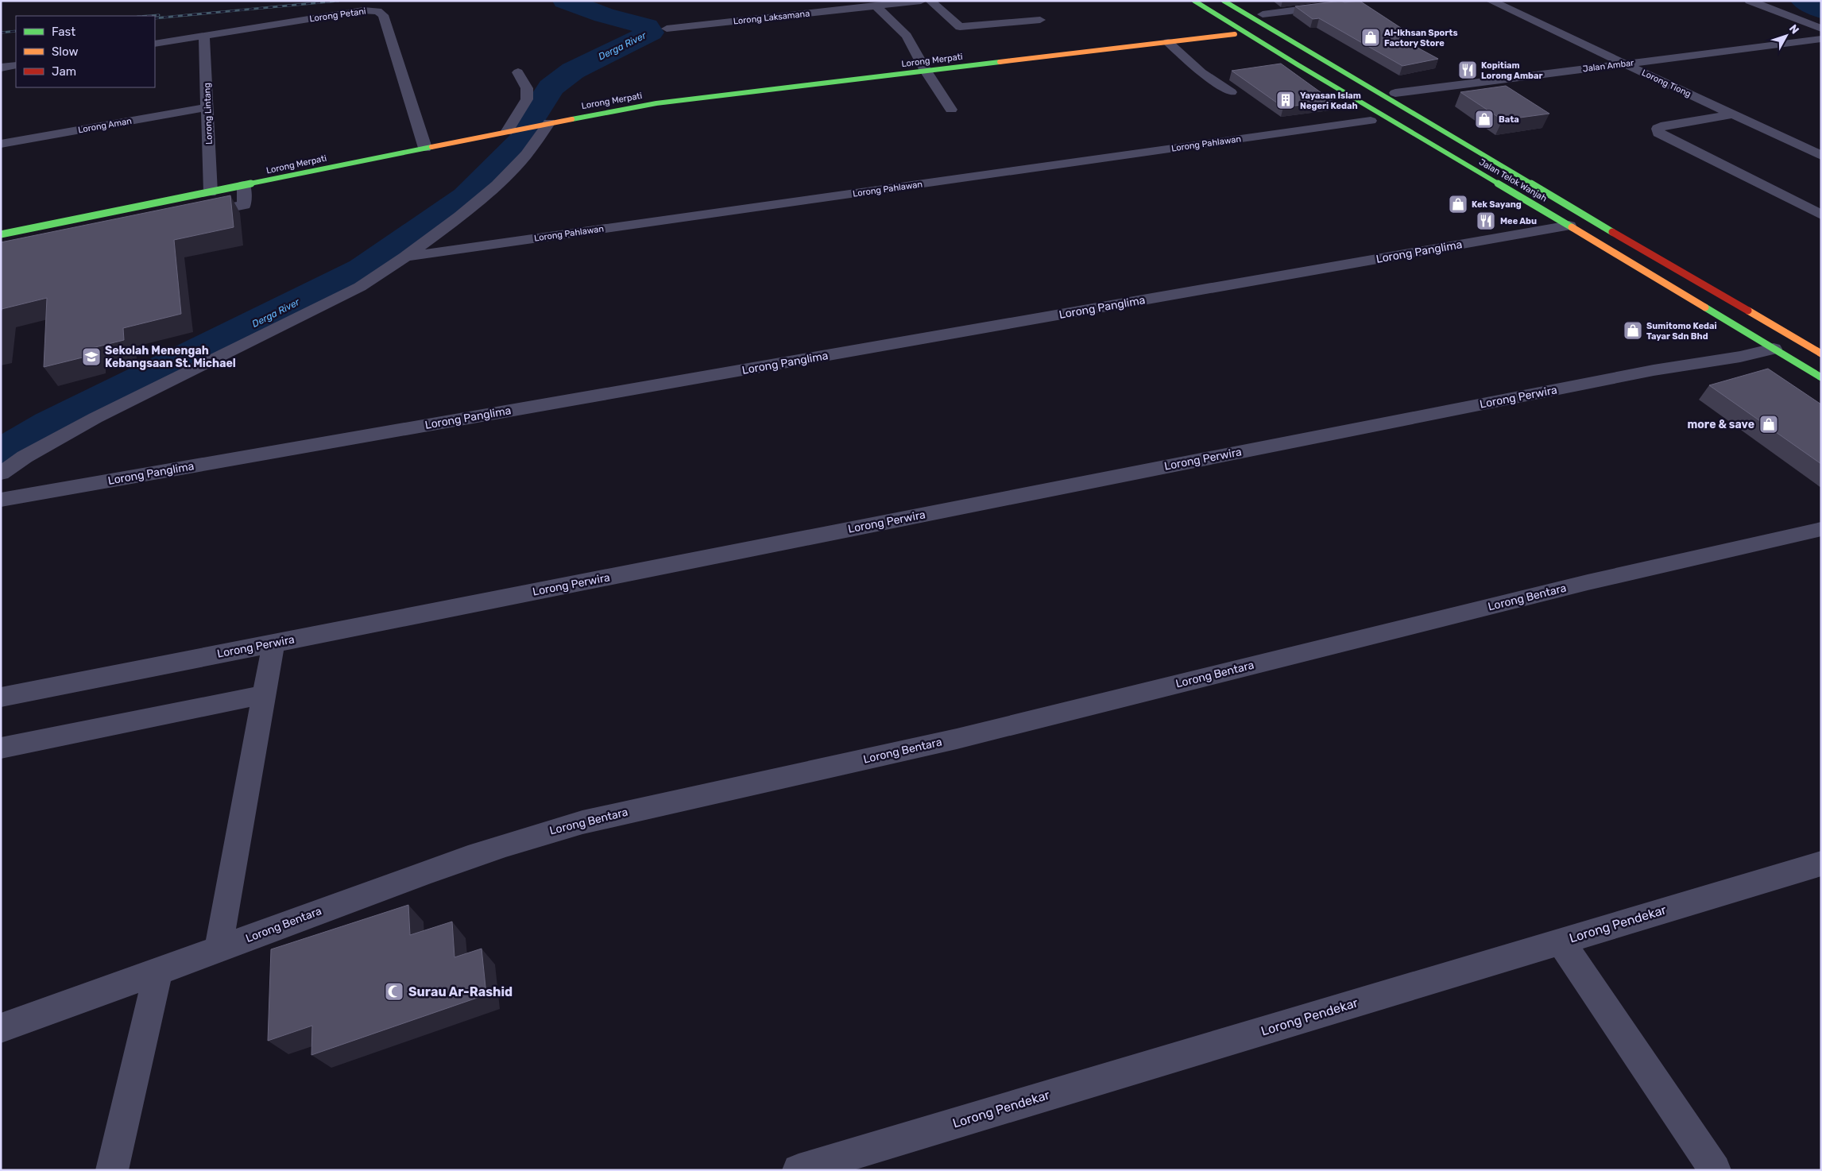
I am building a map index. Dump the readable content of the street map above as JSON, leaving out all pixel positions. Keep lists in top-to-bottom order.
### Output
{
  "streets": {
    "main road": ["Lorong Merpati", "Jalan Telok Wanjah"],
    "street": [
      "Lorong Petani",
      "Lorong Laksamana",
      "Jalan Ambar",
      "Lorong Tiong",
      "Lorong Lintang",
      "Lorong Aman",
      "Lorong Pahlawan",
      "Lorong Panglima",
      "Lorong Perwira",
      "Lorong Bentara",
      "Lorong Pendekar"
    ]
  },
  "crossings": [
    ["Lorong Petani", "Lorong Merpati"],
    ["Lorong Petani", "Lorong Lintang"],
    ["Lorong Merpati", "Lorong Lintang"],
    ["Jalan Ambar", "Lorong Tiong"],
    ["Lorong Lintang", "Lorong Aman"],
    ["Jalan Telok Wanjah", "Lorong Panglima"],
    ["Jalan Telok Wanjah", "Lorong Perwira"]
  ],
  "water": ["Derga River"],
  "places": {
    "shop": [
      "Al-Ikhsan Sports Factory Store",
      "Bata",
      "Kek Sayang",
      "Sumitomo Kedai Tayar Sdn Bhd",
      "more & save"
    ],
    "restaurant": ["Kopitiam Lorong Ambar", "Mee Abu"],
    "building": ["Yayasan Islam Negeri Kedah"],
    "school or university": ["Sekolah Menengah Kebangsaan St. Michael"],
    "mosque": ["Surau Ar-Rashid"]
  },
  "legend": ["Fast", "Slow", "Jam"],
  "north": "top right"
}
